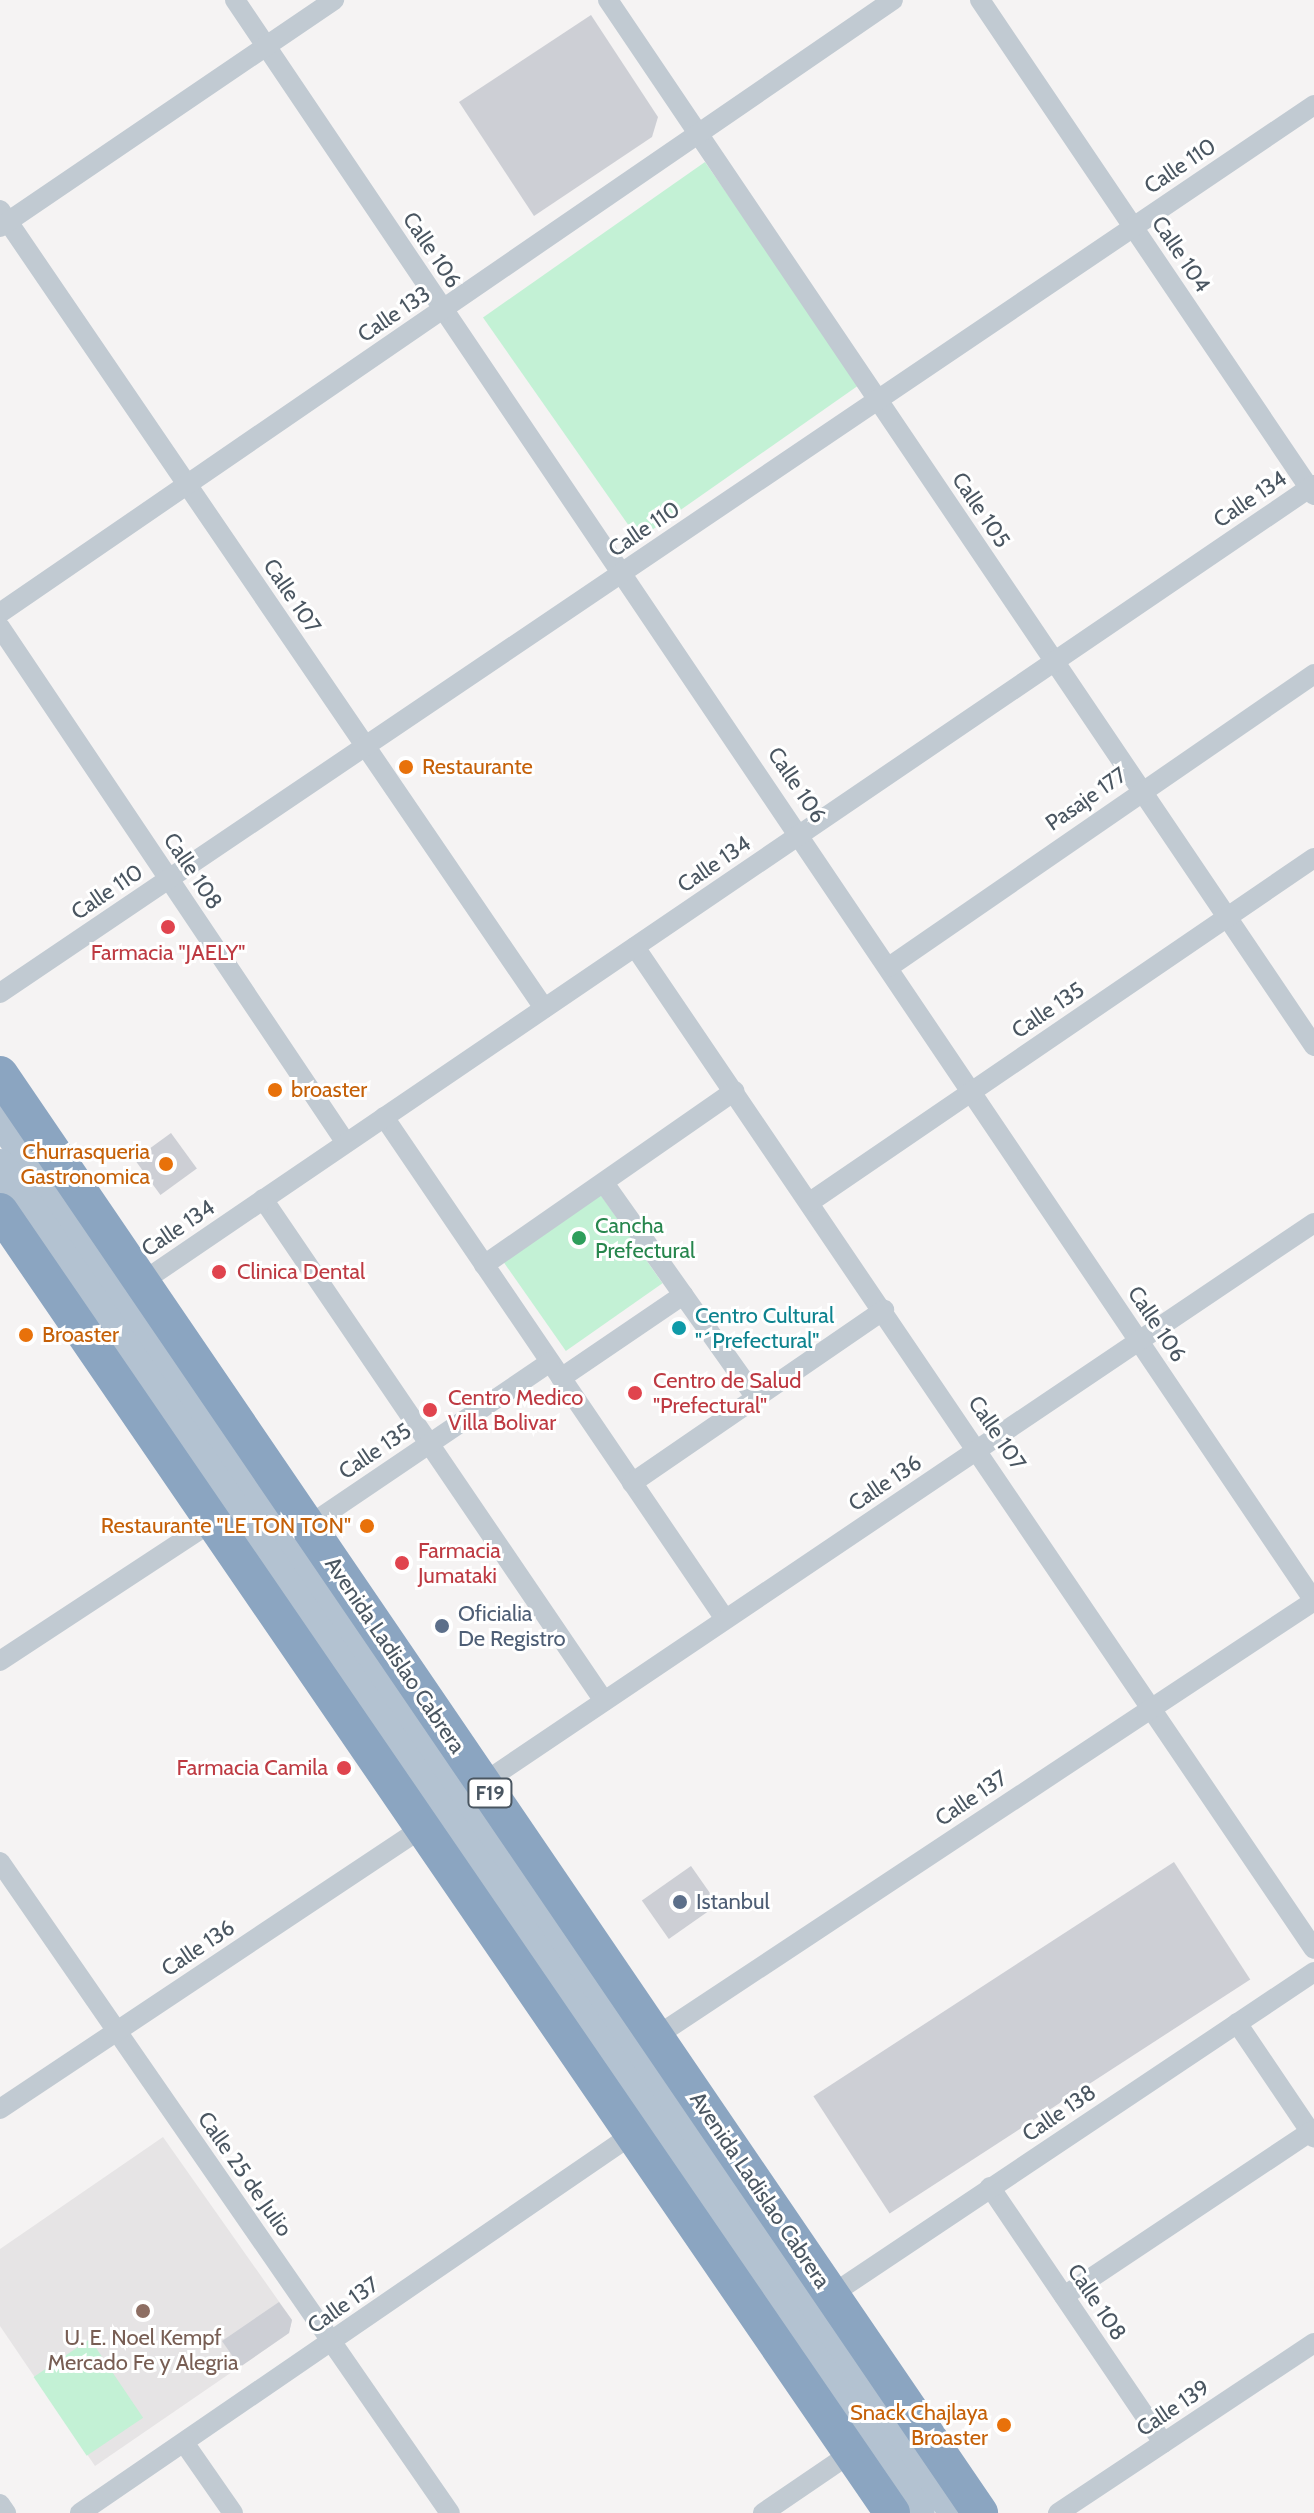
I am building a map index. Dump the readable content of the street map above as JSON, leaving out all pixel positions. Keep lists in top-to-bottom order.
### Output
{
  "streets": {
    "highway": ["Avenida Ladislao Cabrera", "F19"],
    "street": [
      "Calle 110",
      "Calle 106",
      "Calle 104",
      "Calle 133",
      "Calle 134",
      "Calle 105",
      "Calle 107",
      "Pasaje 177",
      "Calle 108",
      "Calle 135",
      "Calle 136",
      "Calle 137",
      "Calle 138",
      "Calle 25 de Julio",
      "Calle 139"
    ]
  },
  "crossings": [
    ["Calle 110", "Calle 106"],
    ["Calle 110", "Calle 104"],
    ["Calle 110", "Calle 105"],
    ["Calle 110", "Calle 107"],
    ["Calle 110", "Calle 108"],
    ["Calle 106", "Calle 133"],
    ["Calle 106", "Calle 134"],
    ["Calle 106", "Pasaje 177"],
    ["Calle 106", "Calle 135"],
    ["Calle 106", "Calle 136"],
    ["Calle 106", "Calle 137"],
    ["Calle 104", "Calle 134"],
    ["Calle 133", "Calle 105"],
    ["Calle 133", "Calle 107"],
    ["Calle 134", "Calle 105"],
    ["Calle 134", "Calle 107"],
    ["Calle 134", "Calle 108"],
    ["Calle 134", "Avenida Ladislao Cabrera"],
    ["Calle 105", "Pasaje 177"],
    ["Calle 105", "Calle 135"],
    ["Calle 107", "Calle 135"],
    ["Calle 107", "Calle 136"],
    ["Calle 107", "Calle 137"],
    ["Calle 108", "Calle 138"],
    ["Calle 108", "Calle 139"],
    ["Calle 135", "Avenida Ladislao Cabrera"],
    ["Calle 136", "Avenida Ladislao Cabrera"],
    ["Calle 136", "Calle 25 de Julio"],
    ["Avenida Ladislao Cabrera", "Calle 137"],
    ["Avenida Ladislao Cabrera", "Calle 138"],
    ["Calle 137", "Calle 25 de Julio"]
  ],
  "places": [
    "Restaurante",
    "Farmacia \"JAELY\"",
    "broaster",
    "Churrasqueria Gastronomica",
    "Cancha Prefectural",
    "Clinica Dental",
    "Centro Cultural \"´Prefectural\"",
    "Broaster",
    "Centro de Salud \"Prefectural\"",
    "Centro Medico Villa Bolivar",
    "Restaurante \"LE TON TON\"",
    "Farmacia Jumataki",
    "Oficialia De Registro",
    "Farmacia Camila",
    "Istanbul",
    "U. E. Noel Kempf Mercado Fe y Alegria",
    "Snack Chajlaya Broaster"
  ]
}
